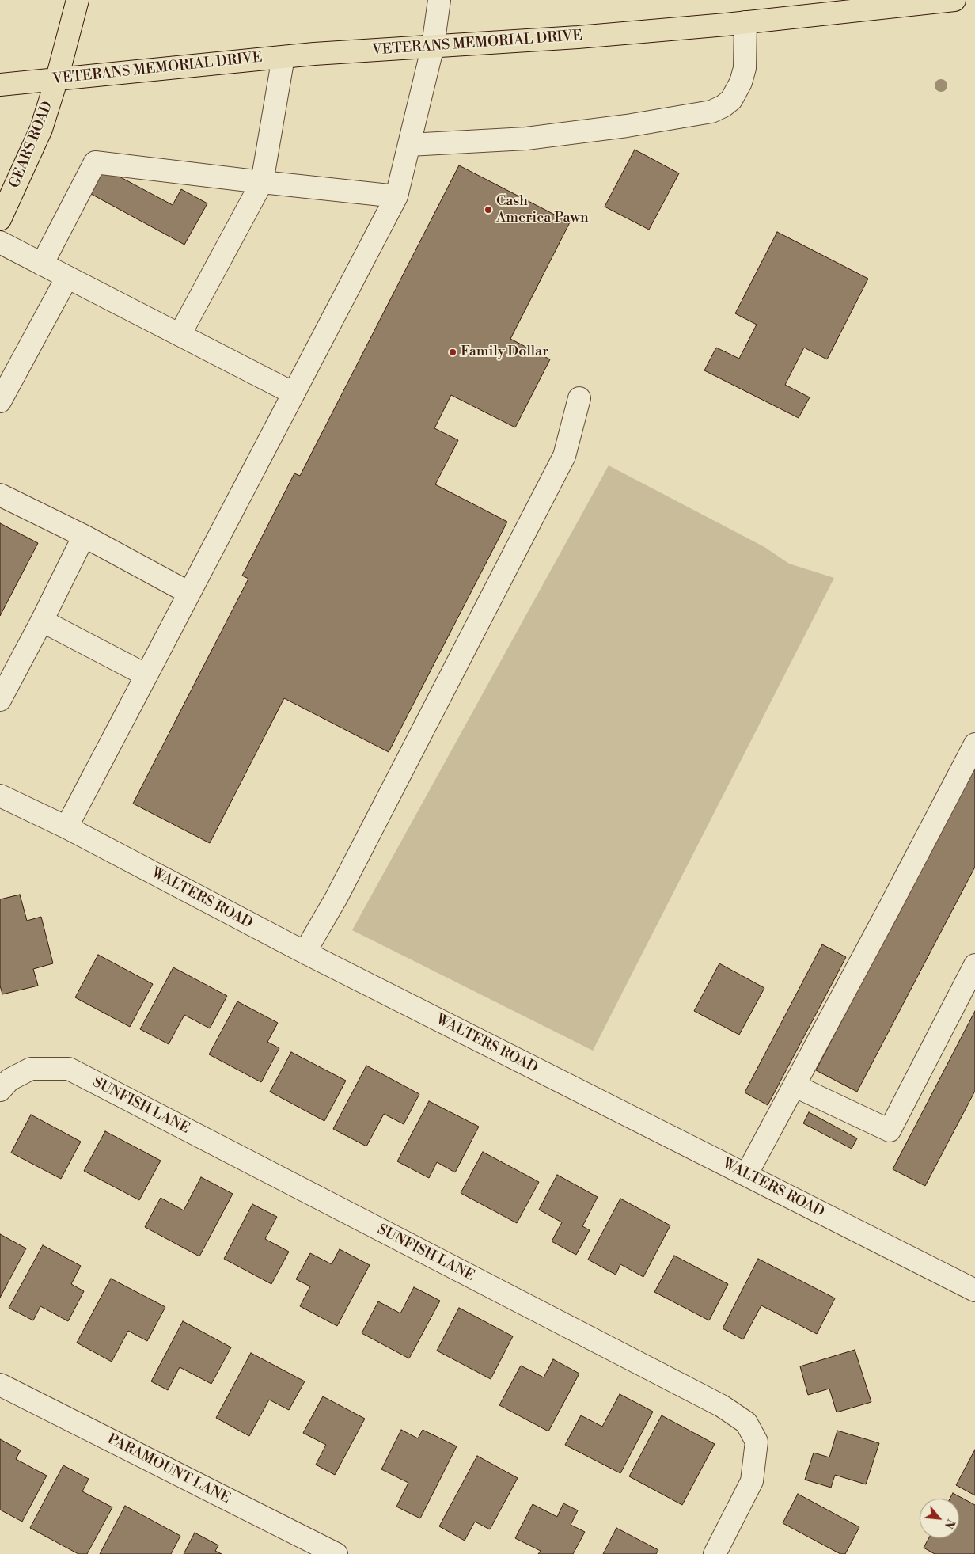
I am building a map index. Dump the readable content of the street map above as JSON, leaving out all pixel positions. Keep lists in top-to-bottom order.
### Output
{
  "streets": {
    "main road": ["VETERANS MEMORIAL DRIVE", "GEARS ROAD"],
    "street": ["WALTERS ROAD", "SUNFISH LANE", "PARAMOUNT LANE"]
  },
  "crossings": [
    ["VETERANS MEMORIAL DRIVE", "GEARS ROAD"]
  ],
  "places": ["Cash America Pawn", "Family Dollar"],
  "north": "bottom right"
}
